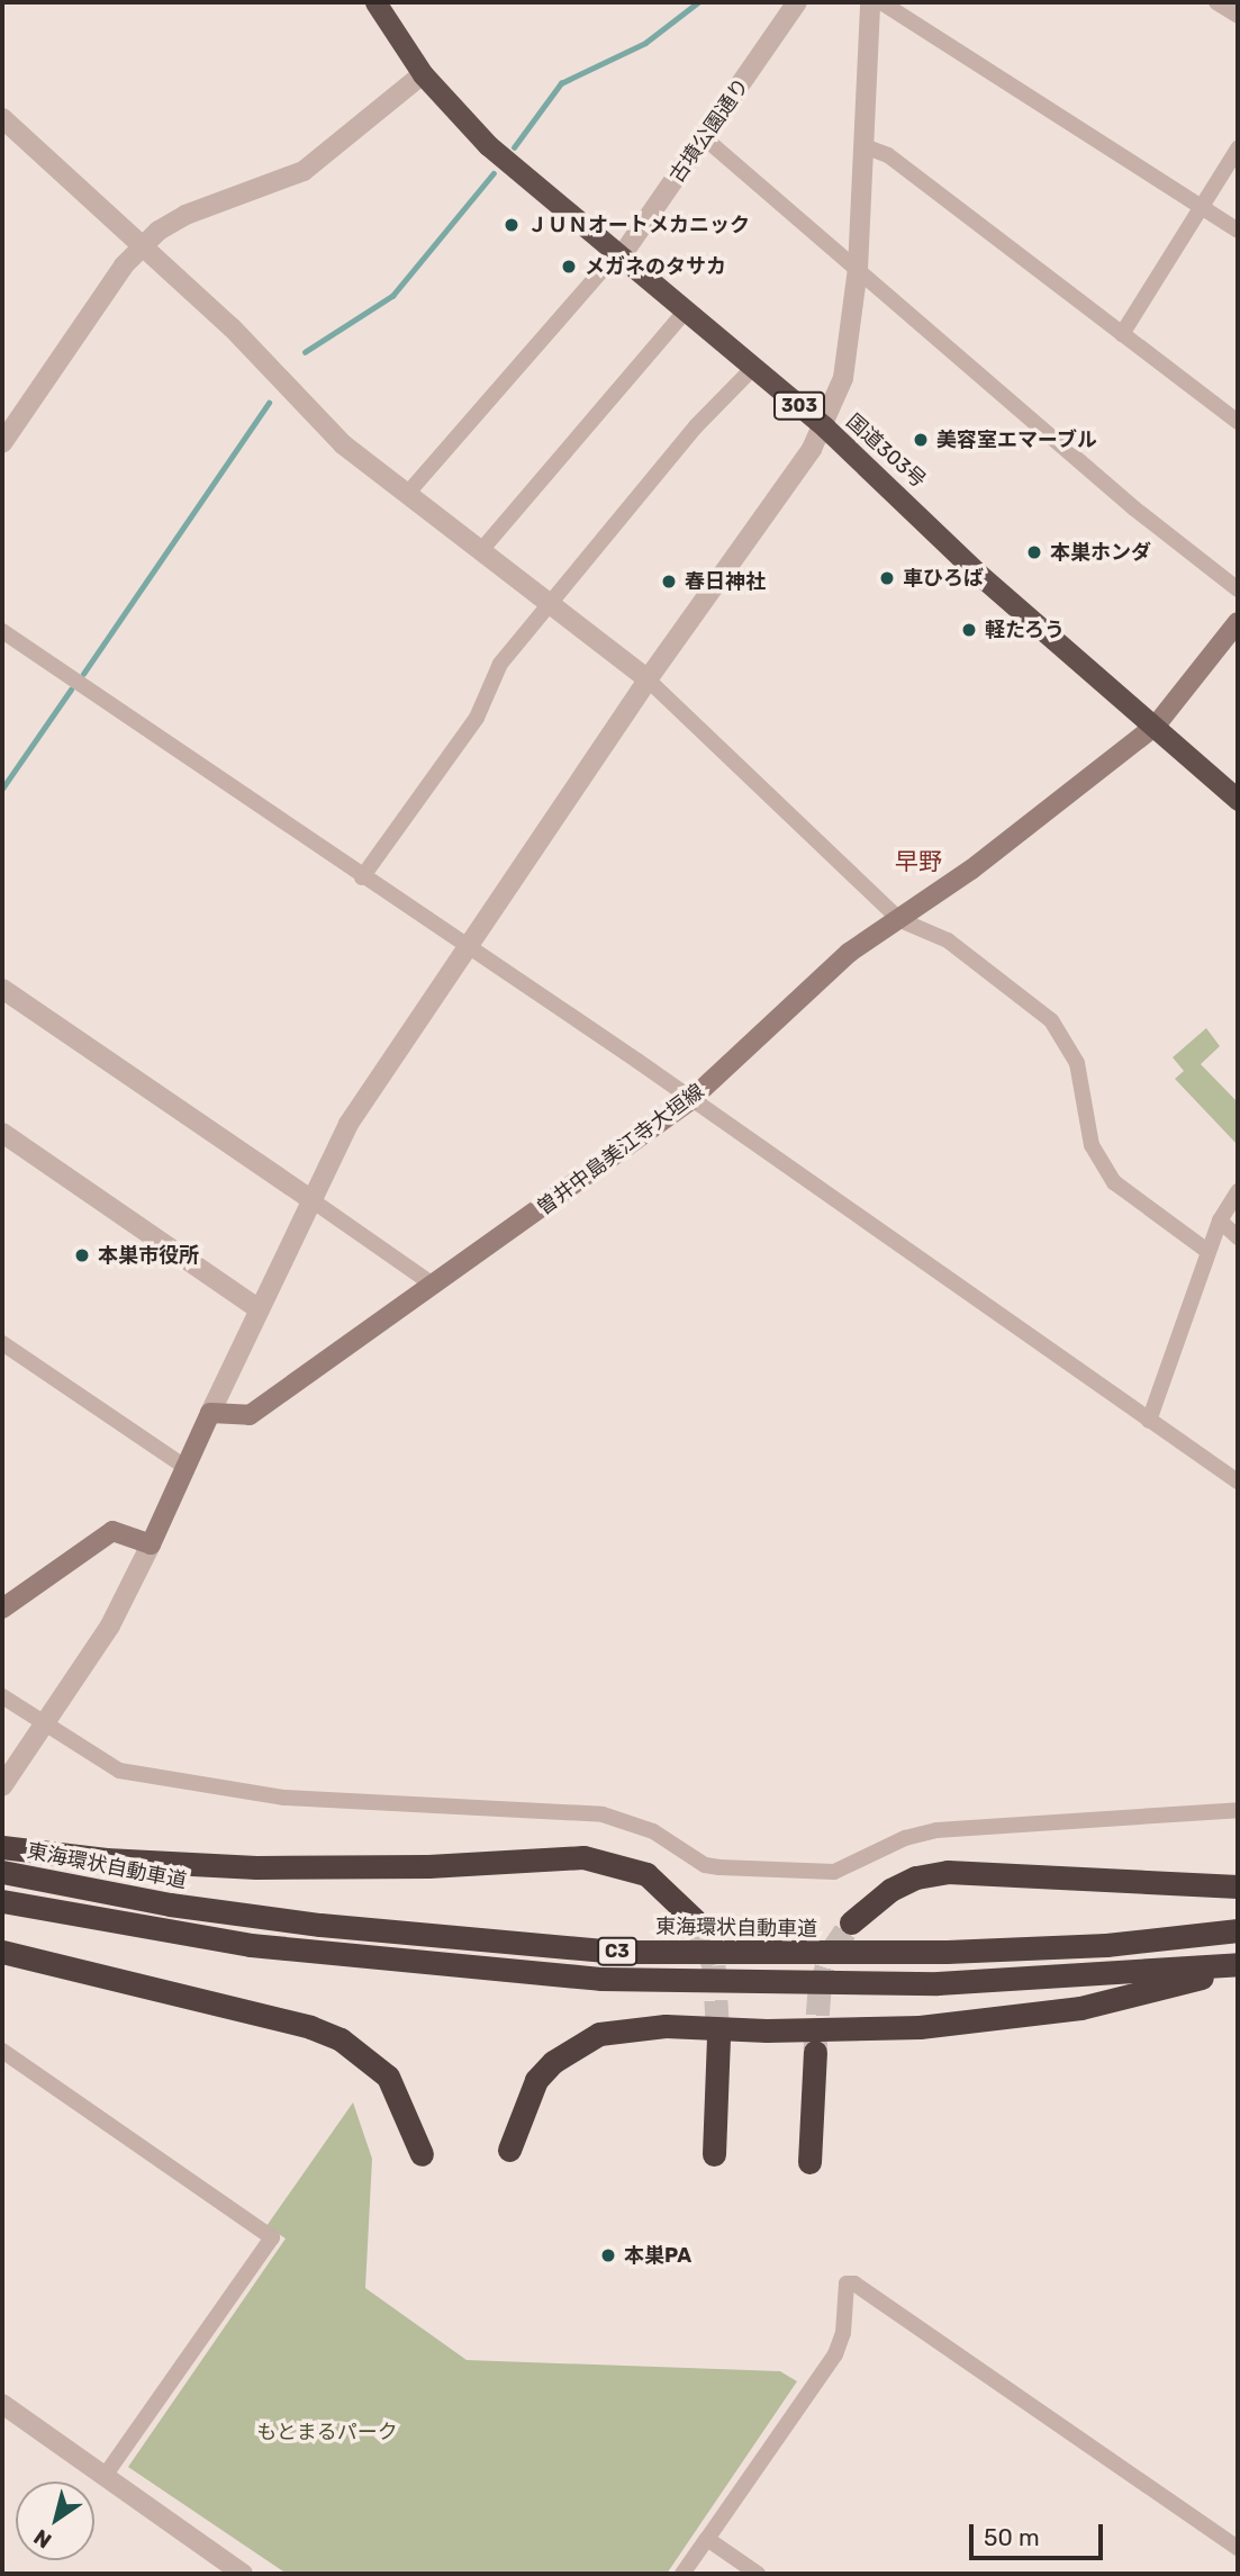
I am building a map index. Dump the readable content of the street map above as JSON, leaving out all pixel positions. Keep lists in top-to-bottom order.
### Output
{
  "streets": {
    "highway": [
      "303",
      "国道303号",
      "東海環状自動車道",
      "C3"
    ],
    "main road": ["曽井中島美江寺大垣線"],
    "street": ["古墳公園通り"]
  },
  "crossings": [
    ["古墳公園通り", "国道303号"],
    ["国道303号", "曽井中島美江寺大垣線"]
  ],
  "districts": ["早野"],
  "parks": ["もとまるパーク"],
  "places": [
    "ＪＵＮオートメカニック",
    "メガネのタサカ",
    "美容室エマーブル",
    "本巣ホンダ",
    "車ひろば",
    "春日神社",
    "軽たろう",
    "本巣市役所",
    "本巣PA"
  ],
  "scale_bar": "50 m",
  "north": "bottom left"
}
